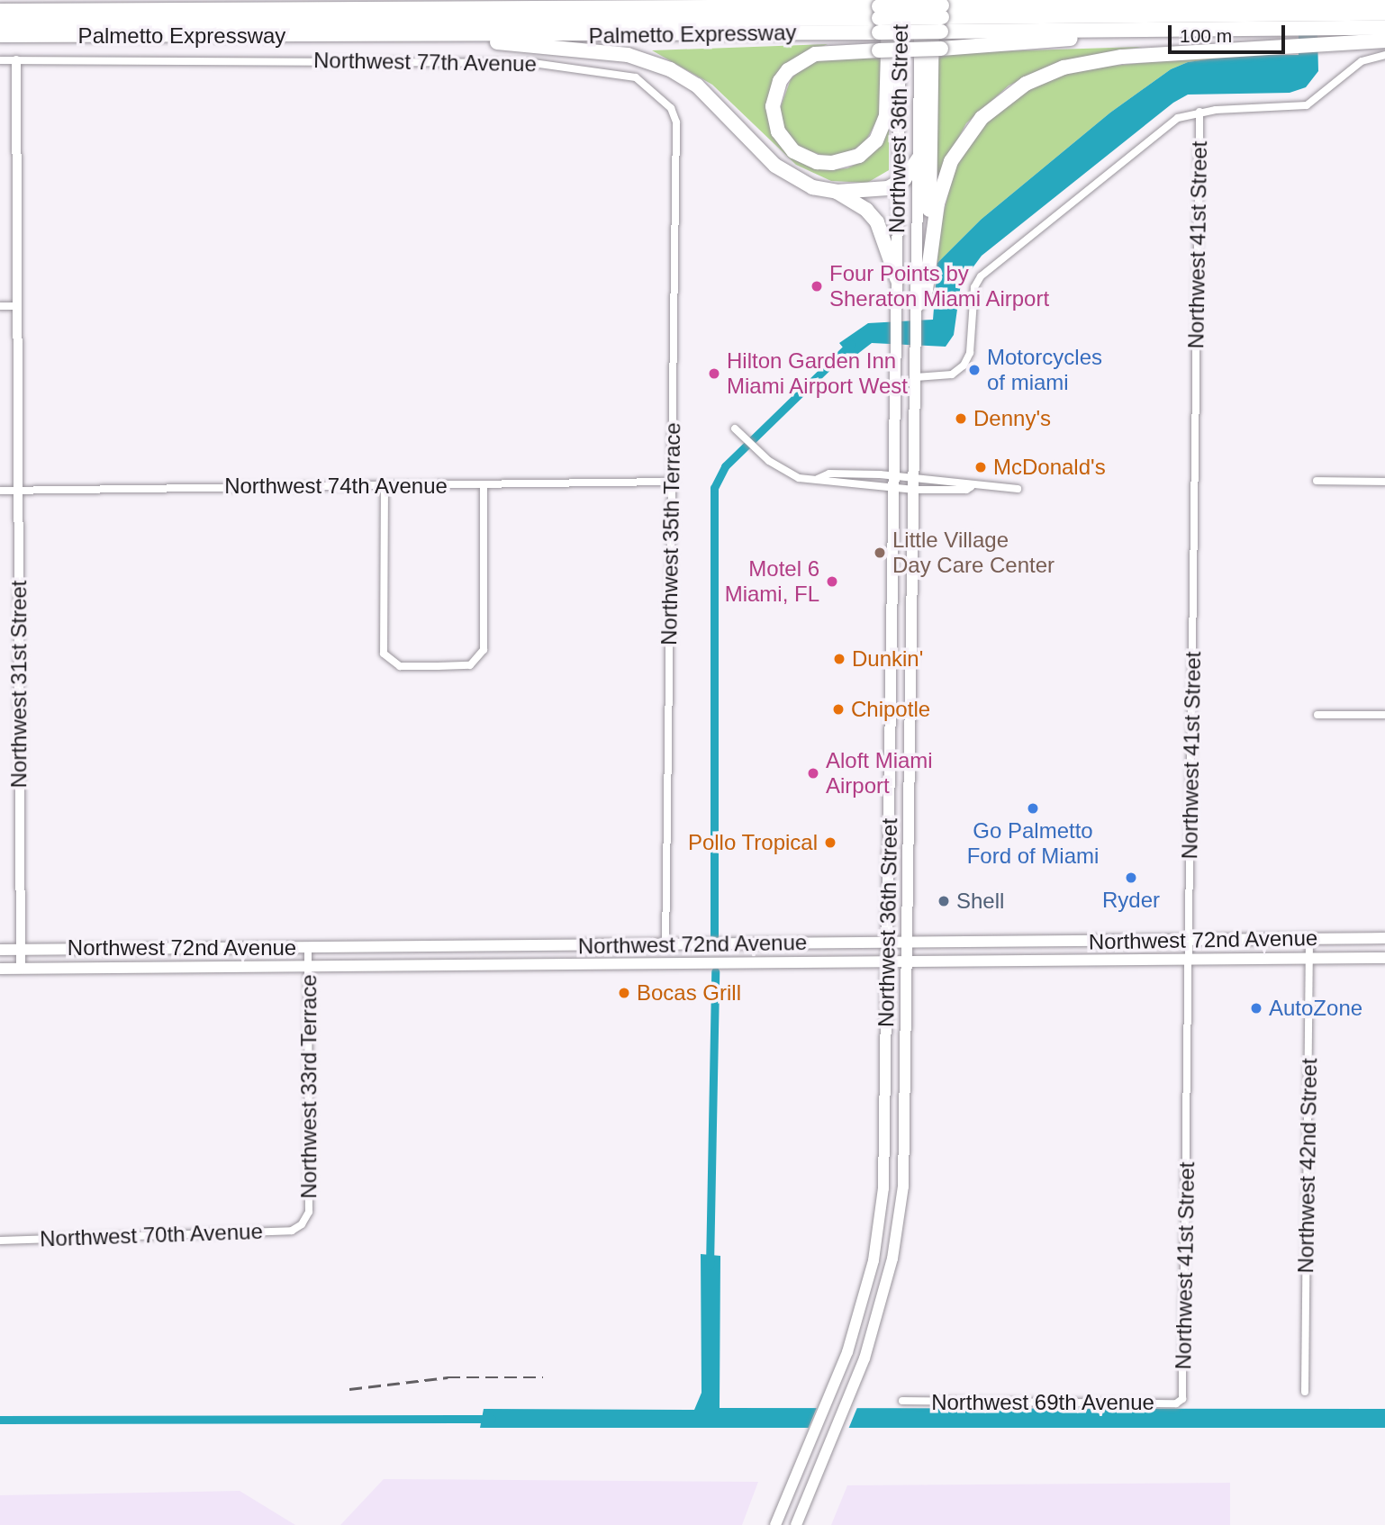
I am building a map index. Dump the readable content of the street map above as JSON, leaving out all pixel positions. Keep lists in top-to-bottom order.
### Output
{
  "streets": {
    "highway": ["Palmetto Expressway"],
    "main road": ["Northwest 36th Street", "Northwest 72nd Avenue"],
    "street": [
      "Northwest 77th Avenue",
      "Northwest 41st Street",
      "Northwest 74th Avenue",
      "Northwest 35th Terrace",
      "Northwest 31st Street",
      "Northwest 33rd Terrace",
      "Northwest 42nd Street",
      "Northwest 70th Avenue",
      "Northwest 69th Avenue"
    ]
  },
  "crossings": [
    ["Northwest 77th Avenue", "Northwest 35th Terrace"],
    ["Northwest 77th Avenue", "Northwest 31st Street"],
    ["Northwest 36th Street", "Northwest 72nd Avenue"],
    ["Northwest 41st Street", "Northwest 72nd Avenue"],
    ["Northwest 41st Street", "Northwest 69th Avenue"],
    ["Northwest 74th Avenue", "Northwest 35th Terrace"],
    ["Northwest 74th Avenue", "Northwest 31st Street"],
    ["Northwest 35th Terrace", "Northwest 72nd Avenue"],
    ["Northwest 31st Street", "Northwest 72nd Avenue"],
    ["Northwest 72nd Avenue", "Northwest 33rd Terrace"],
    ["Northwest 72nd Avenue", "Northwest 42nd Street"],
    ["Northwest 33rd Terrace", "Northwest 70th Avenue"]
  ],
  "places": [
    "Four Points by Sheraton Miami Airport",
    "Motorcycles of miami",
    "Hilton Garden Inn Miami Airport West",
    "Denny's",
    "McDonald's",
    "Little Village Day Care Center",
    "Motel 6 Miami, FL",
    "Dunkin'",
    "Chipotle",
    "Aloft Miami Airport",
    "Go Palmetto Ford of Miami",
    "Pollo Tropical",
    "Ryder",
    "Shell",
    "Bocas Grill",
    "AutoZone"
  ],
  "scale_bar": "100 m"
}
